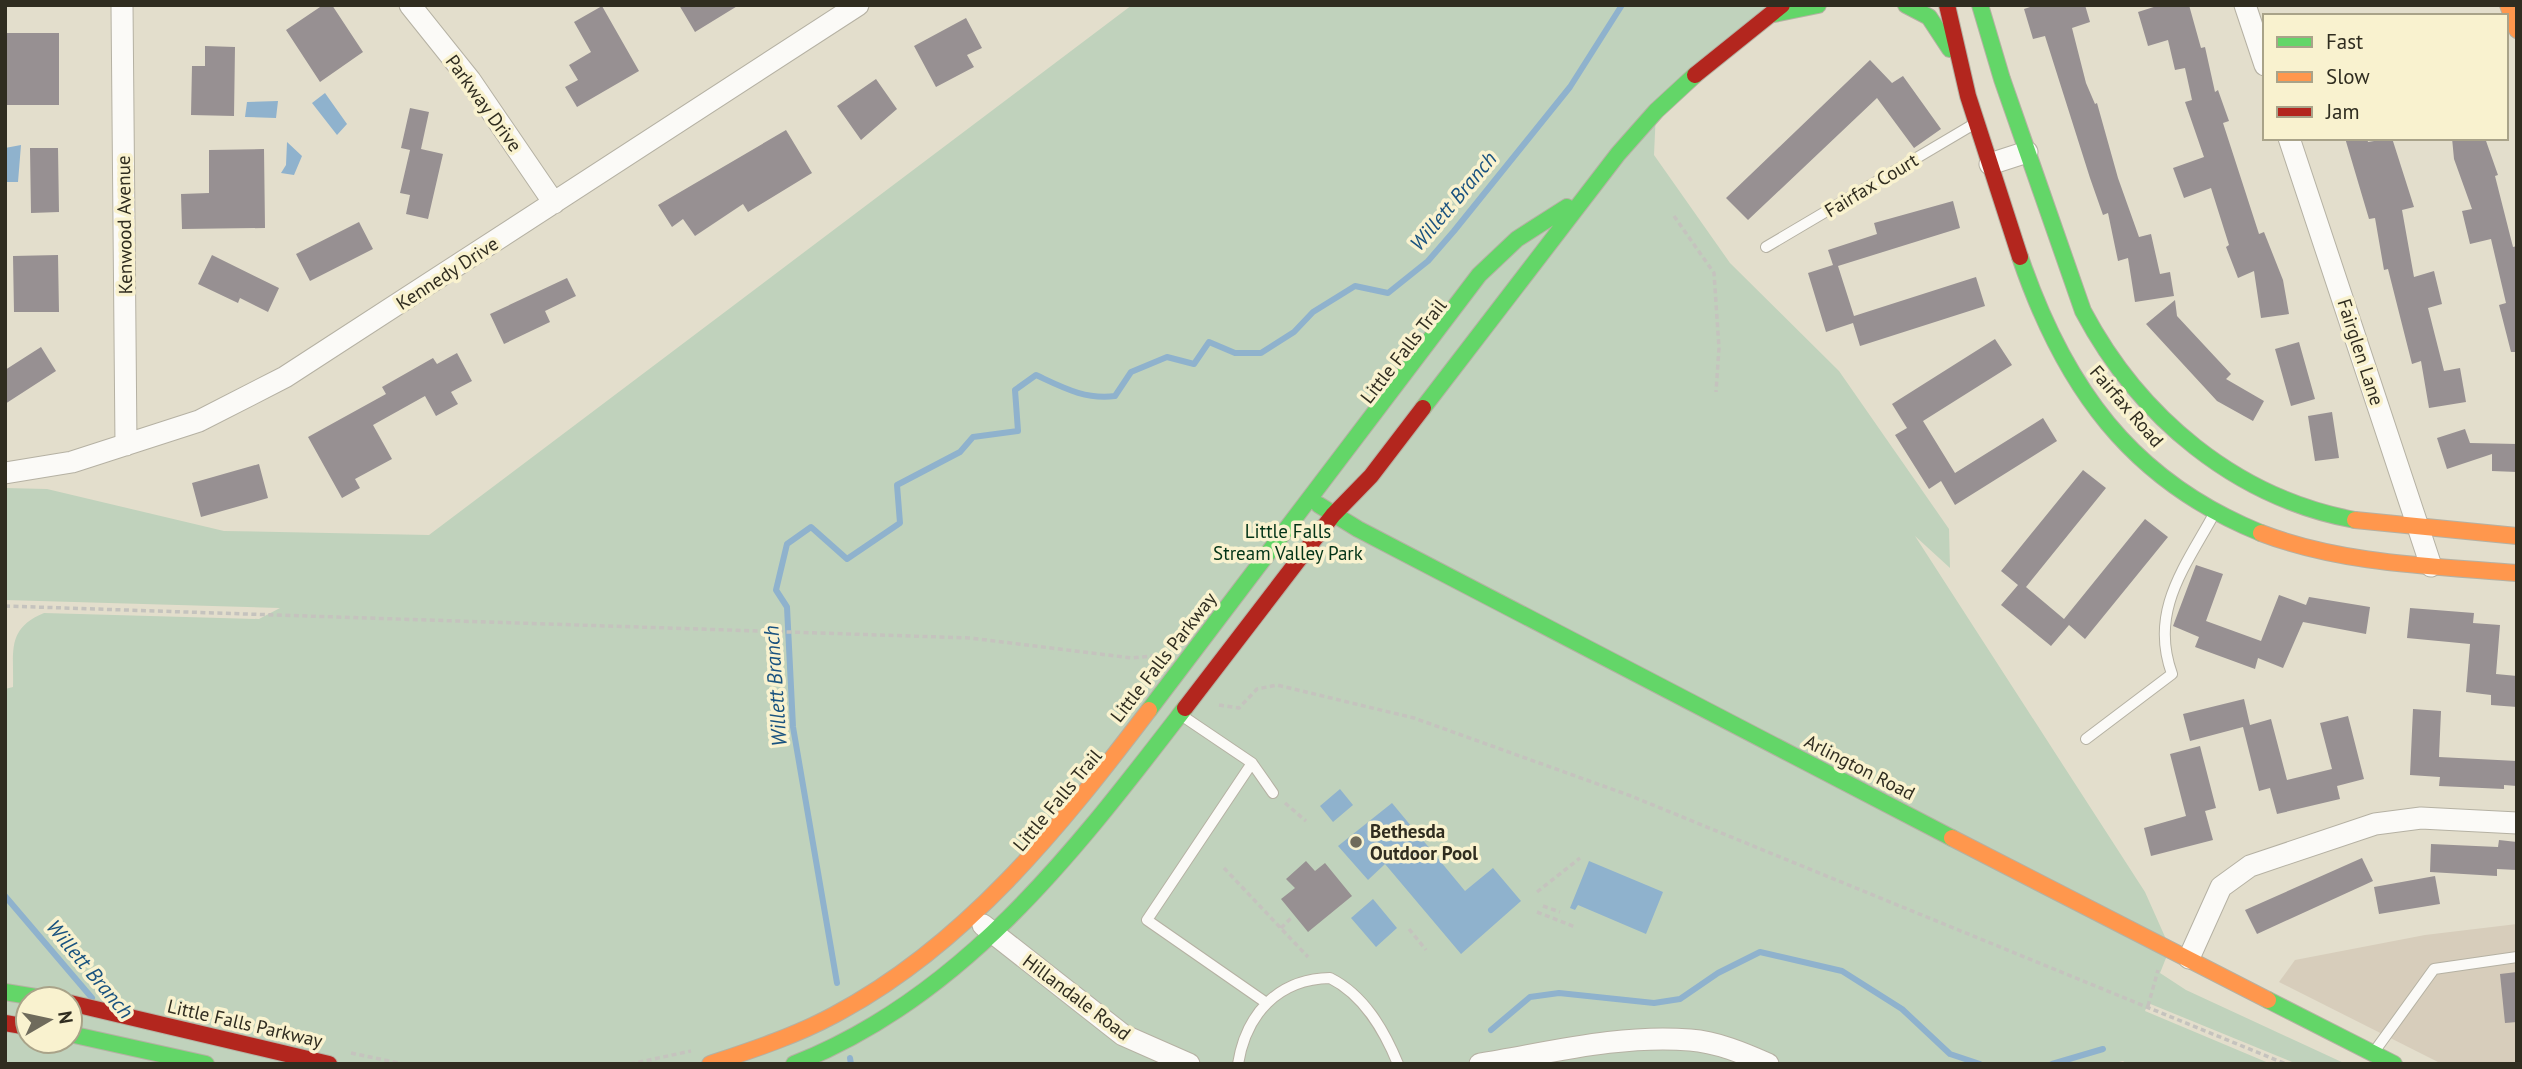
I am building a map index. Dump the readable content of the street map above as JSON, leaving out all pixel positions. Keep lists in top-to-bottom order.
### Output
{
  "streets": {
    "main road": ["Fairfax Road", "Little Falls Parkway", "Arlington Road"],
    "street": [
      "Parkway Drive",
      "Kenwood Avenue",
      "Kennedy Drive",
      "Fairglen Lane",
      "Hillandale Road"
    ],
    "lane": ["Fairfax Court"]
  },
  "crossings": [
    ["Parkway Drive", "Kennedy Drive"],
    ["Fairfax Court", "Fairfax Road"],
    ["Kenwood Avenue", "Kennedy Drive"],
    ["Fairglen Lane", "Fairfax Road"],
    ["Little Falls Parkway", "Arlington Road"],
    ["Little Falls Parkway", "Hillandale Road"]
  ],
  "water": ["Willett Branch"],
  "parks": ["Little Falls Stream Valley Park"],
  "places": ["Bethesda Outdoor Pool"],
  "legend": ["Fast", "Slow", "Jam"],
  "north": "right"
}
